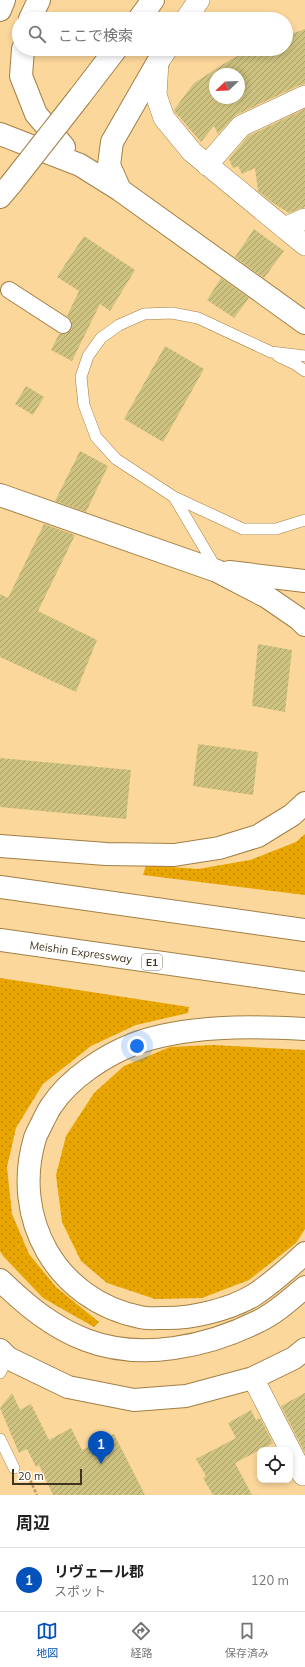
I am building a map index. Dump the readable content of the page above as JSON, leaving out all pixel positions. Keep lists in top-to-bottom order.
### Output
{
  "streets": {
    "main road": ["Meishin Expressway", "E1"]
  },
  "scale_bar": "20 m",
  "north": "bottom left",
  "page": {
    "search": "ここで検索",
    "pins": "1",
    "scale": "20 m",
    "heading": "周辺",
    "list": [
      {
        "mark": "1",
        "name": "リヴェール郡",
        "note": "スポット",
        "value": "120 m"
      }
    ],
    "nav": ["地図", "経路", "保存済み"]
  }
}
